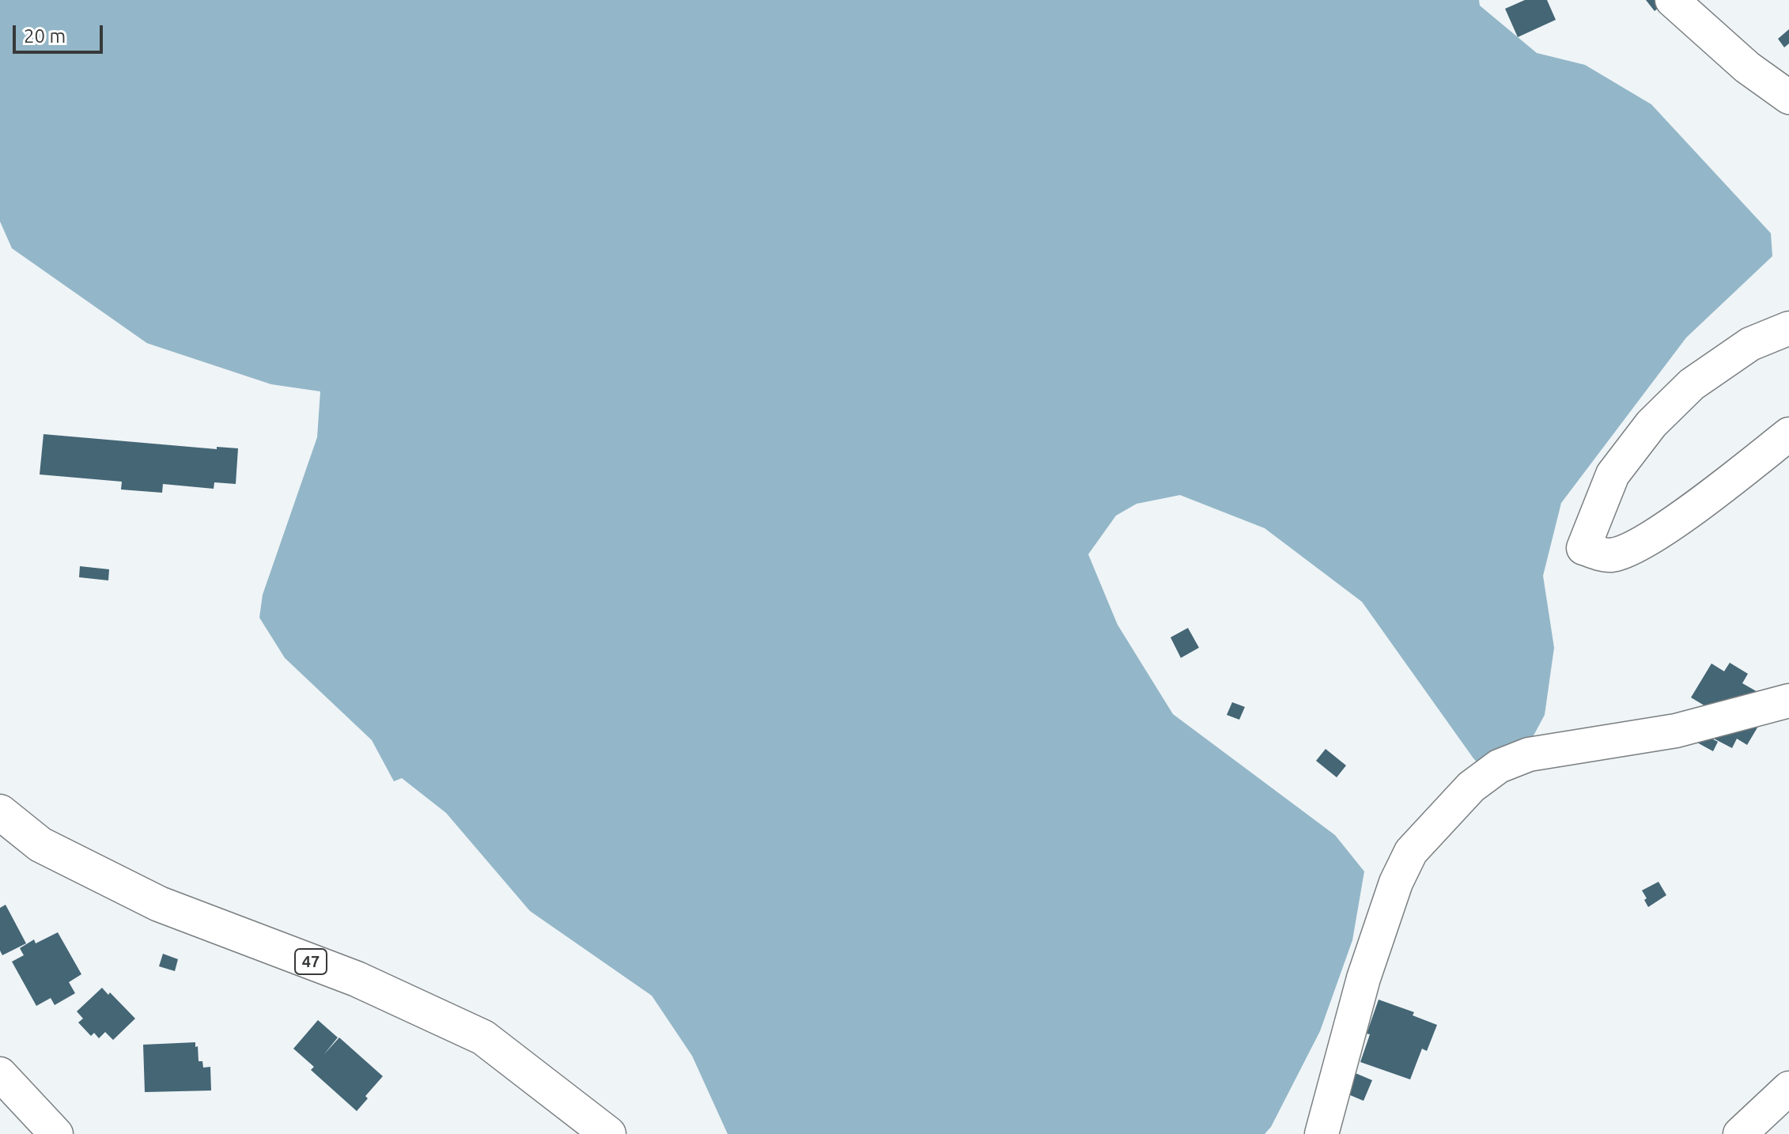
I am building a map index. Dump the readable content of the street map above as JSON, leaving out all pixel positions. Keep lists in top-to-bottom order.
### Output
{
  "streets": {
    "main road": ["47"]
  },
  "scale_bar": "20 m"
}
